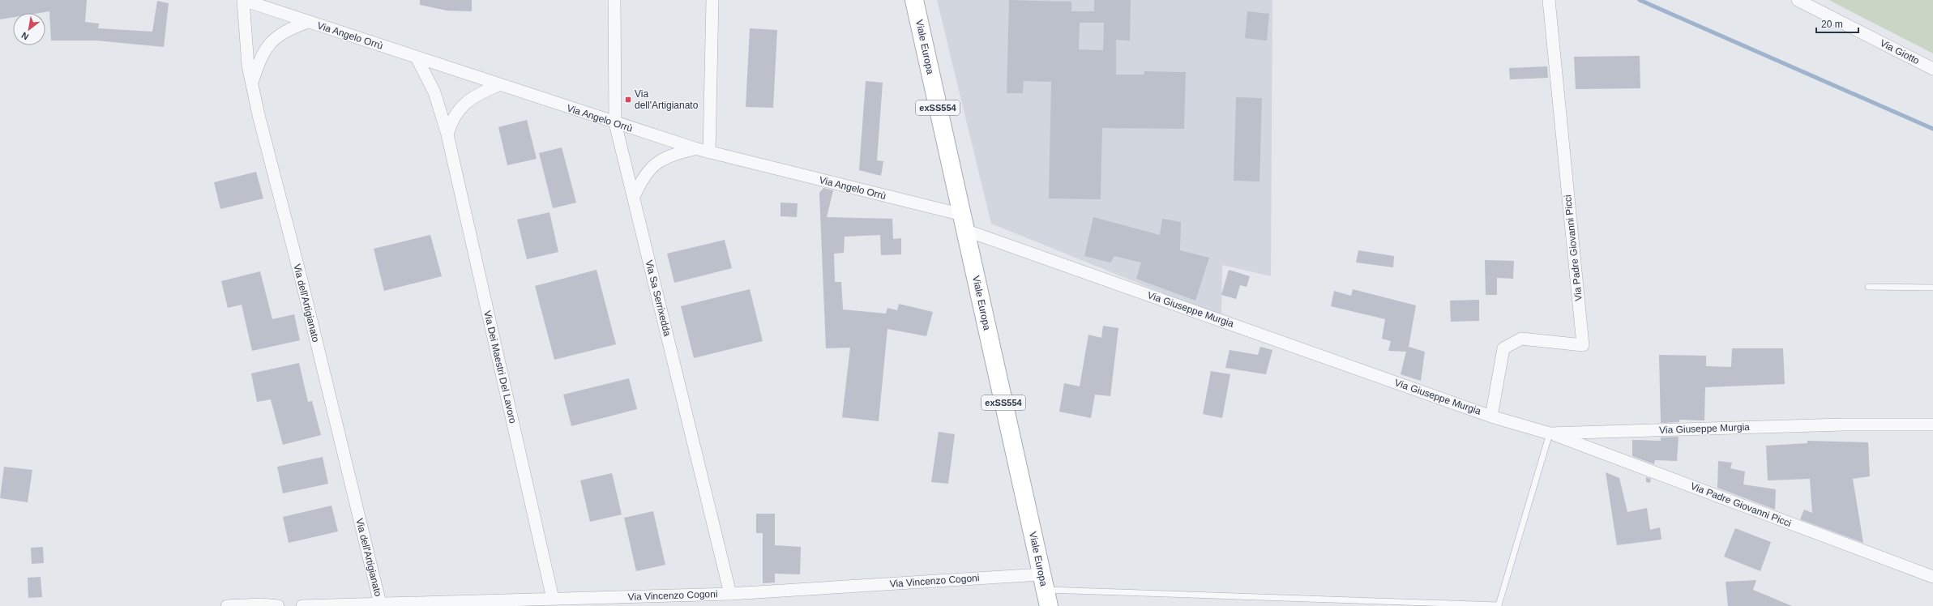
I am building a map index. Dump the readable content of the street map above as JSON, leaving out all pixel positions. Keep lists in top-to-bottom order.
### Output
{
  "streets": {
    "main road": ["Viale Europa", "exSS554"],
    "street": [
      "Via Angelo Orrù",
      "Via Giotto",
      "Via Padre Giovanni Picci",
      "Via Sa Serrixedda",
      "Via dell'Artigianato",
      "Via Giuseppe Murgia",
      "Via Dei Maestri Del Lavoro",
      "Via Vincenzo Cogoni"
    ]
  },
  "crossings": [
    ["Via Angelo Orrù", "Viale Europa"],
    ["Via Angelo Orrù", "Via Sa Serrixedda"],
    ["Via Angelo Orrù", "Via dell'Artigianato"],
    ["Via Angelo Orrù", "Via Giuseppe Murgia"],
    ["Via Angelo Orrù", "Via Dei Maestri Del Lavoro"],
    ["Viale Europa", "Via Giuseppe Murgia"],
    ["Viale Europa", "Via Vincenzo Cogoni"],
    ["Via Padre Giovanni Picci", "Via Giuseppe Murgia"],
    ["Via Sa Serrixedda", "Via Vincenzo Cogoni"],
    ["Via dell'Artigianato", "Via Vincenzo Cogoni"],
    ["Via Dei Maestri Del Lavoro", "Via Vincenzo Cogoni"]
  ],
  "places": {
    "transit": ["Via dell'Artigianato"]
  },
  "scale_bar": "20 m",
  "north": "bottom left"
}
